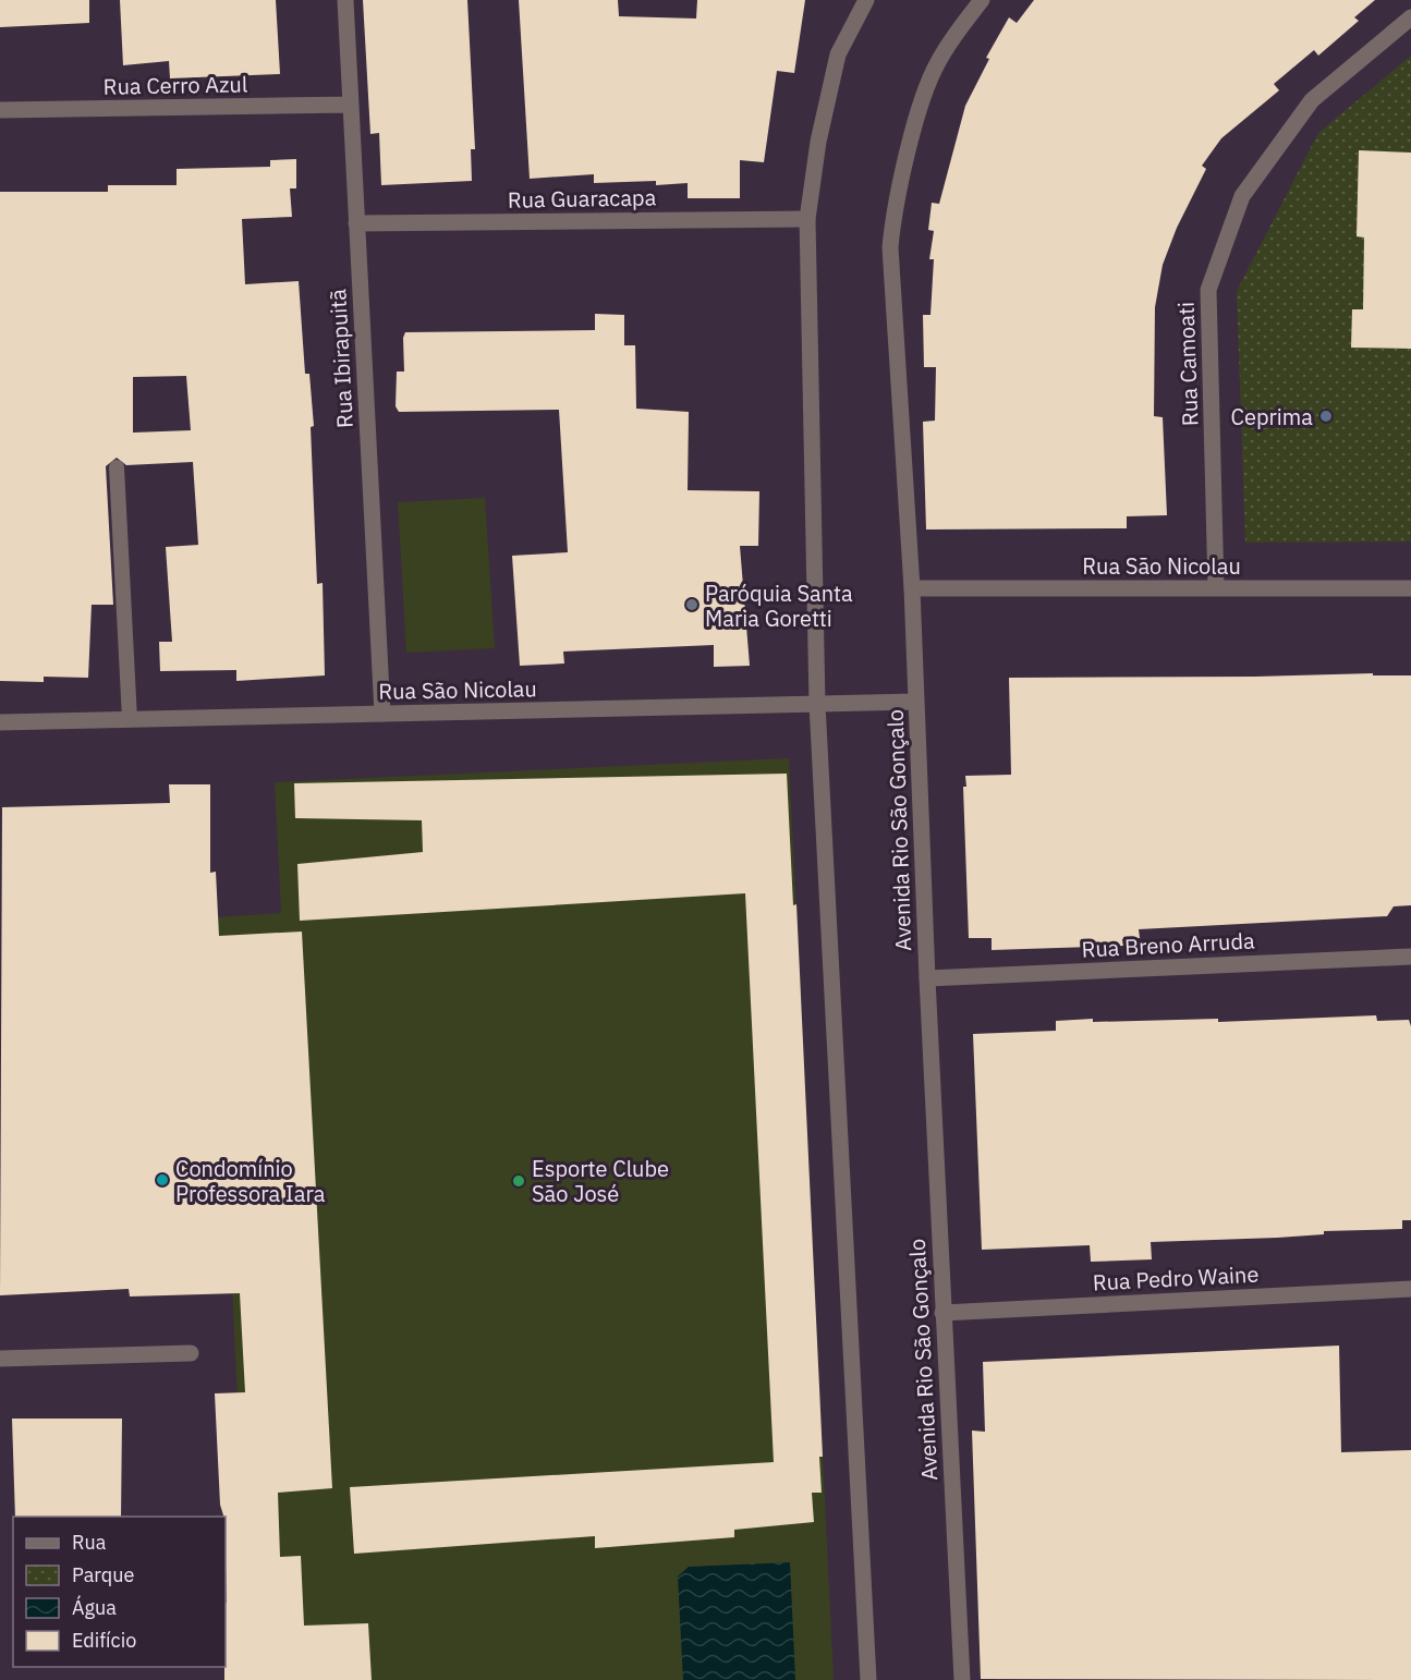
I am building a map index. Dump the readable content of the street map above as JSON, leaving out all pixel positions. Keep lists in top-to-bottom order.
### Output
{
  "streets": {
    "street": [
      "Rua Cerro Azul",
      "Rua Guaracapa",
      "Rua Ibirapuitã",
      "Rua Camoati",
      "Rua São Nicolau",
      "Avenida Rio São Gonçalo",
      "Rua Breno Arruda",
      "Rua Pedro Waine"
    ]
  },
  "crossings": [
    ["Rua Cerro Azul", "Rua Ibirapuitã"],
    ["Rua Guaracapa", "Rua Ibirapuitã"],
    ["Rua Ibirapuitã", "Rua São Nicolau"],
    ["Rua Camoati", "Rua São Nicolau"],
    ["Rua São Nicolau", "Avenida Rio São Gonçalo"],
    ["Avenida Rio São Gonçalo", "Rua Breno Arruda"],
    ["Avenida Rio São Gonçalo", "Rua Pedro Waine"]
  ],
  "places": [
    "Ceprima",
    "Paróquia Santa Maria Goretti",
    "Condomínio Professora Iara",
    "Esporte Clube São José"
  ],
  "legend": [
    "Rua",
    "Parque",
    "Água",
    "Edifício"
  ]
}
